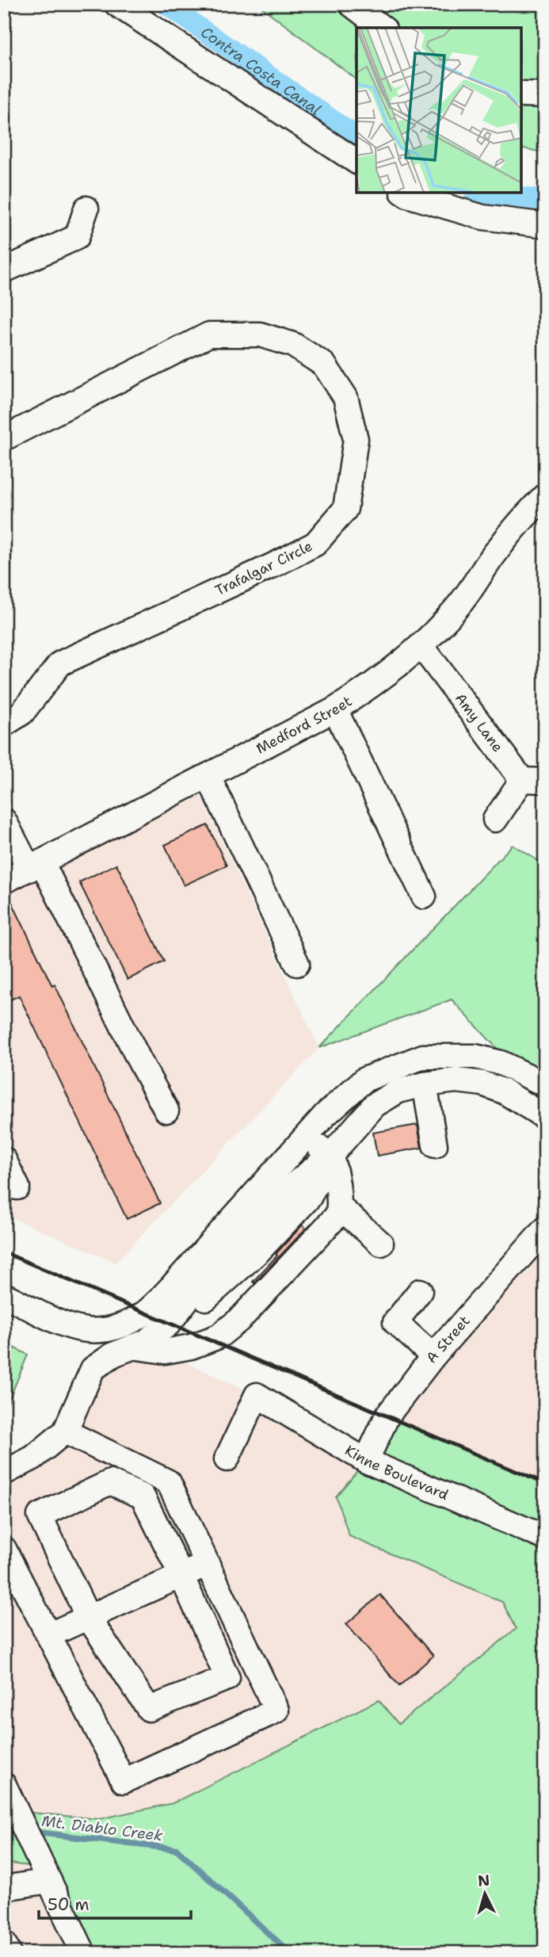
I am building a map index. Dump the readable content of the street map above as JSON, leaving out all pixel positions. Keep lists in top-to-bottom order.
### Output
{
  "streets": {
    "street": [
      "Trafalgar Circle",
      "Amy Lane",
      "Medford Street",
      "A Street",
      "Kinne Boulevard"
    ]
  },
  "crossings": [
    ["Amy Lane", "Medford Street"],
    ["A Street", "Kinne Boulevard"]
  ],
  "water": ["Contra Costa Canal", "Mt. Diablo Creek"],
  "scale_bar": "50 m",
  "north": "top"
}
